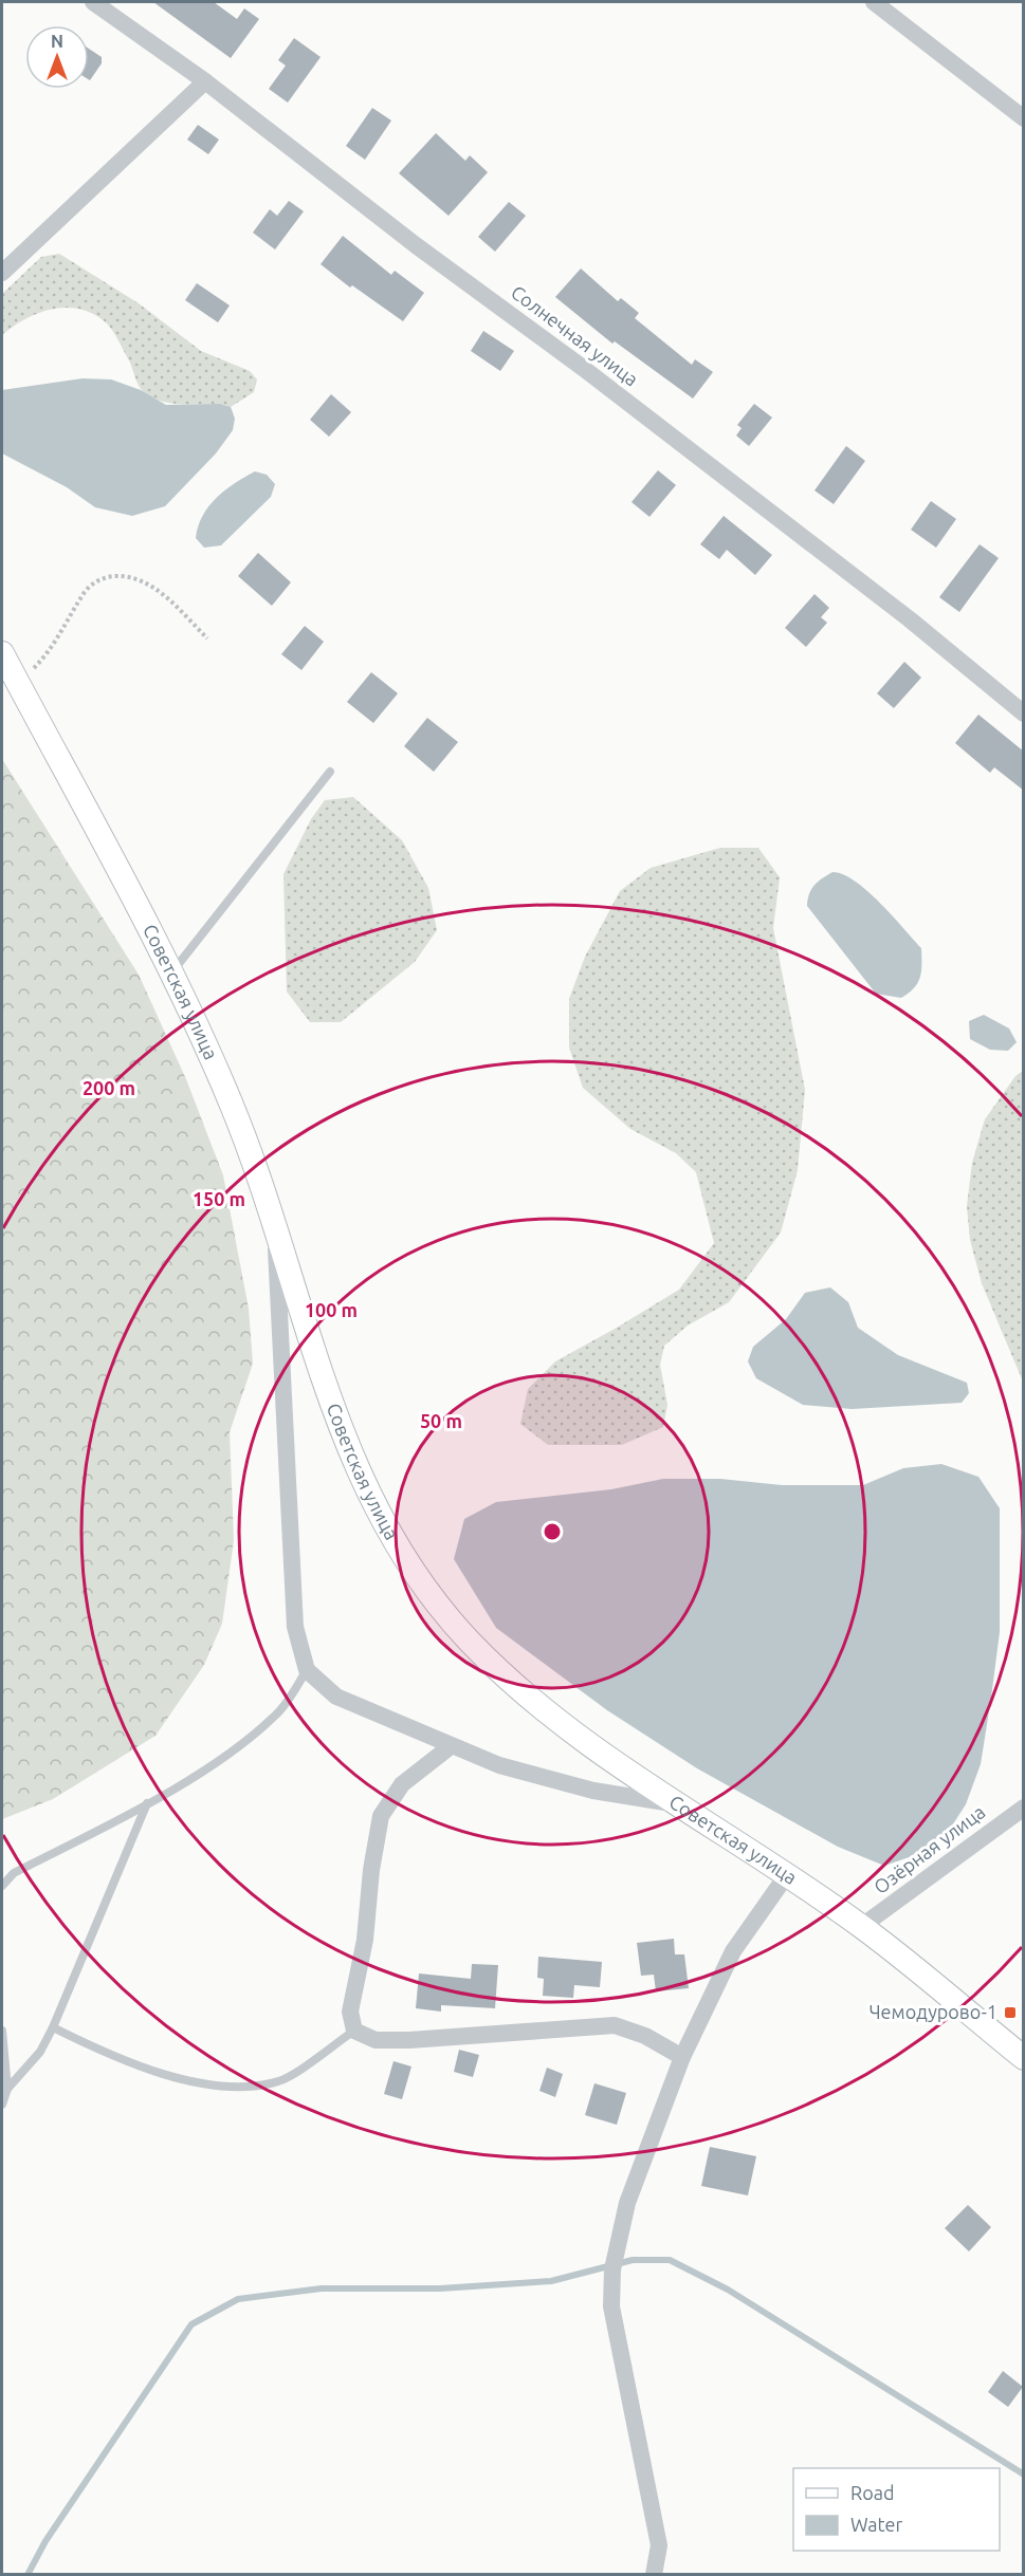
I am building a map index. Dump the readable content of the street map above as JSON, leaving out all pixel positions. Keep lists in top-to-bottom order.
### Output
{
  "streets": {
    "street": ["Солнечная улица", "Советская улица", "Озёрная улица"]
  },
  "crossings": [
    ["Советская улица", "Озёрная улица"]
  ],
  "places": {
    "transit": ["Чемодурово-1"]
  },
  "legend": ["Road", "Water"],
  "north": "top",
  "rings": [
    "200 m",
    "150 m",
    "100 m",
    "50 m"
  ]
}
